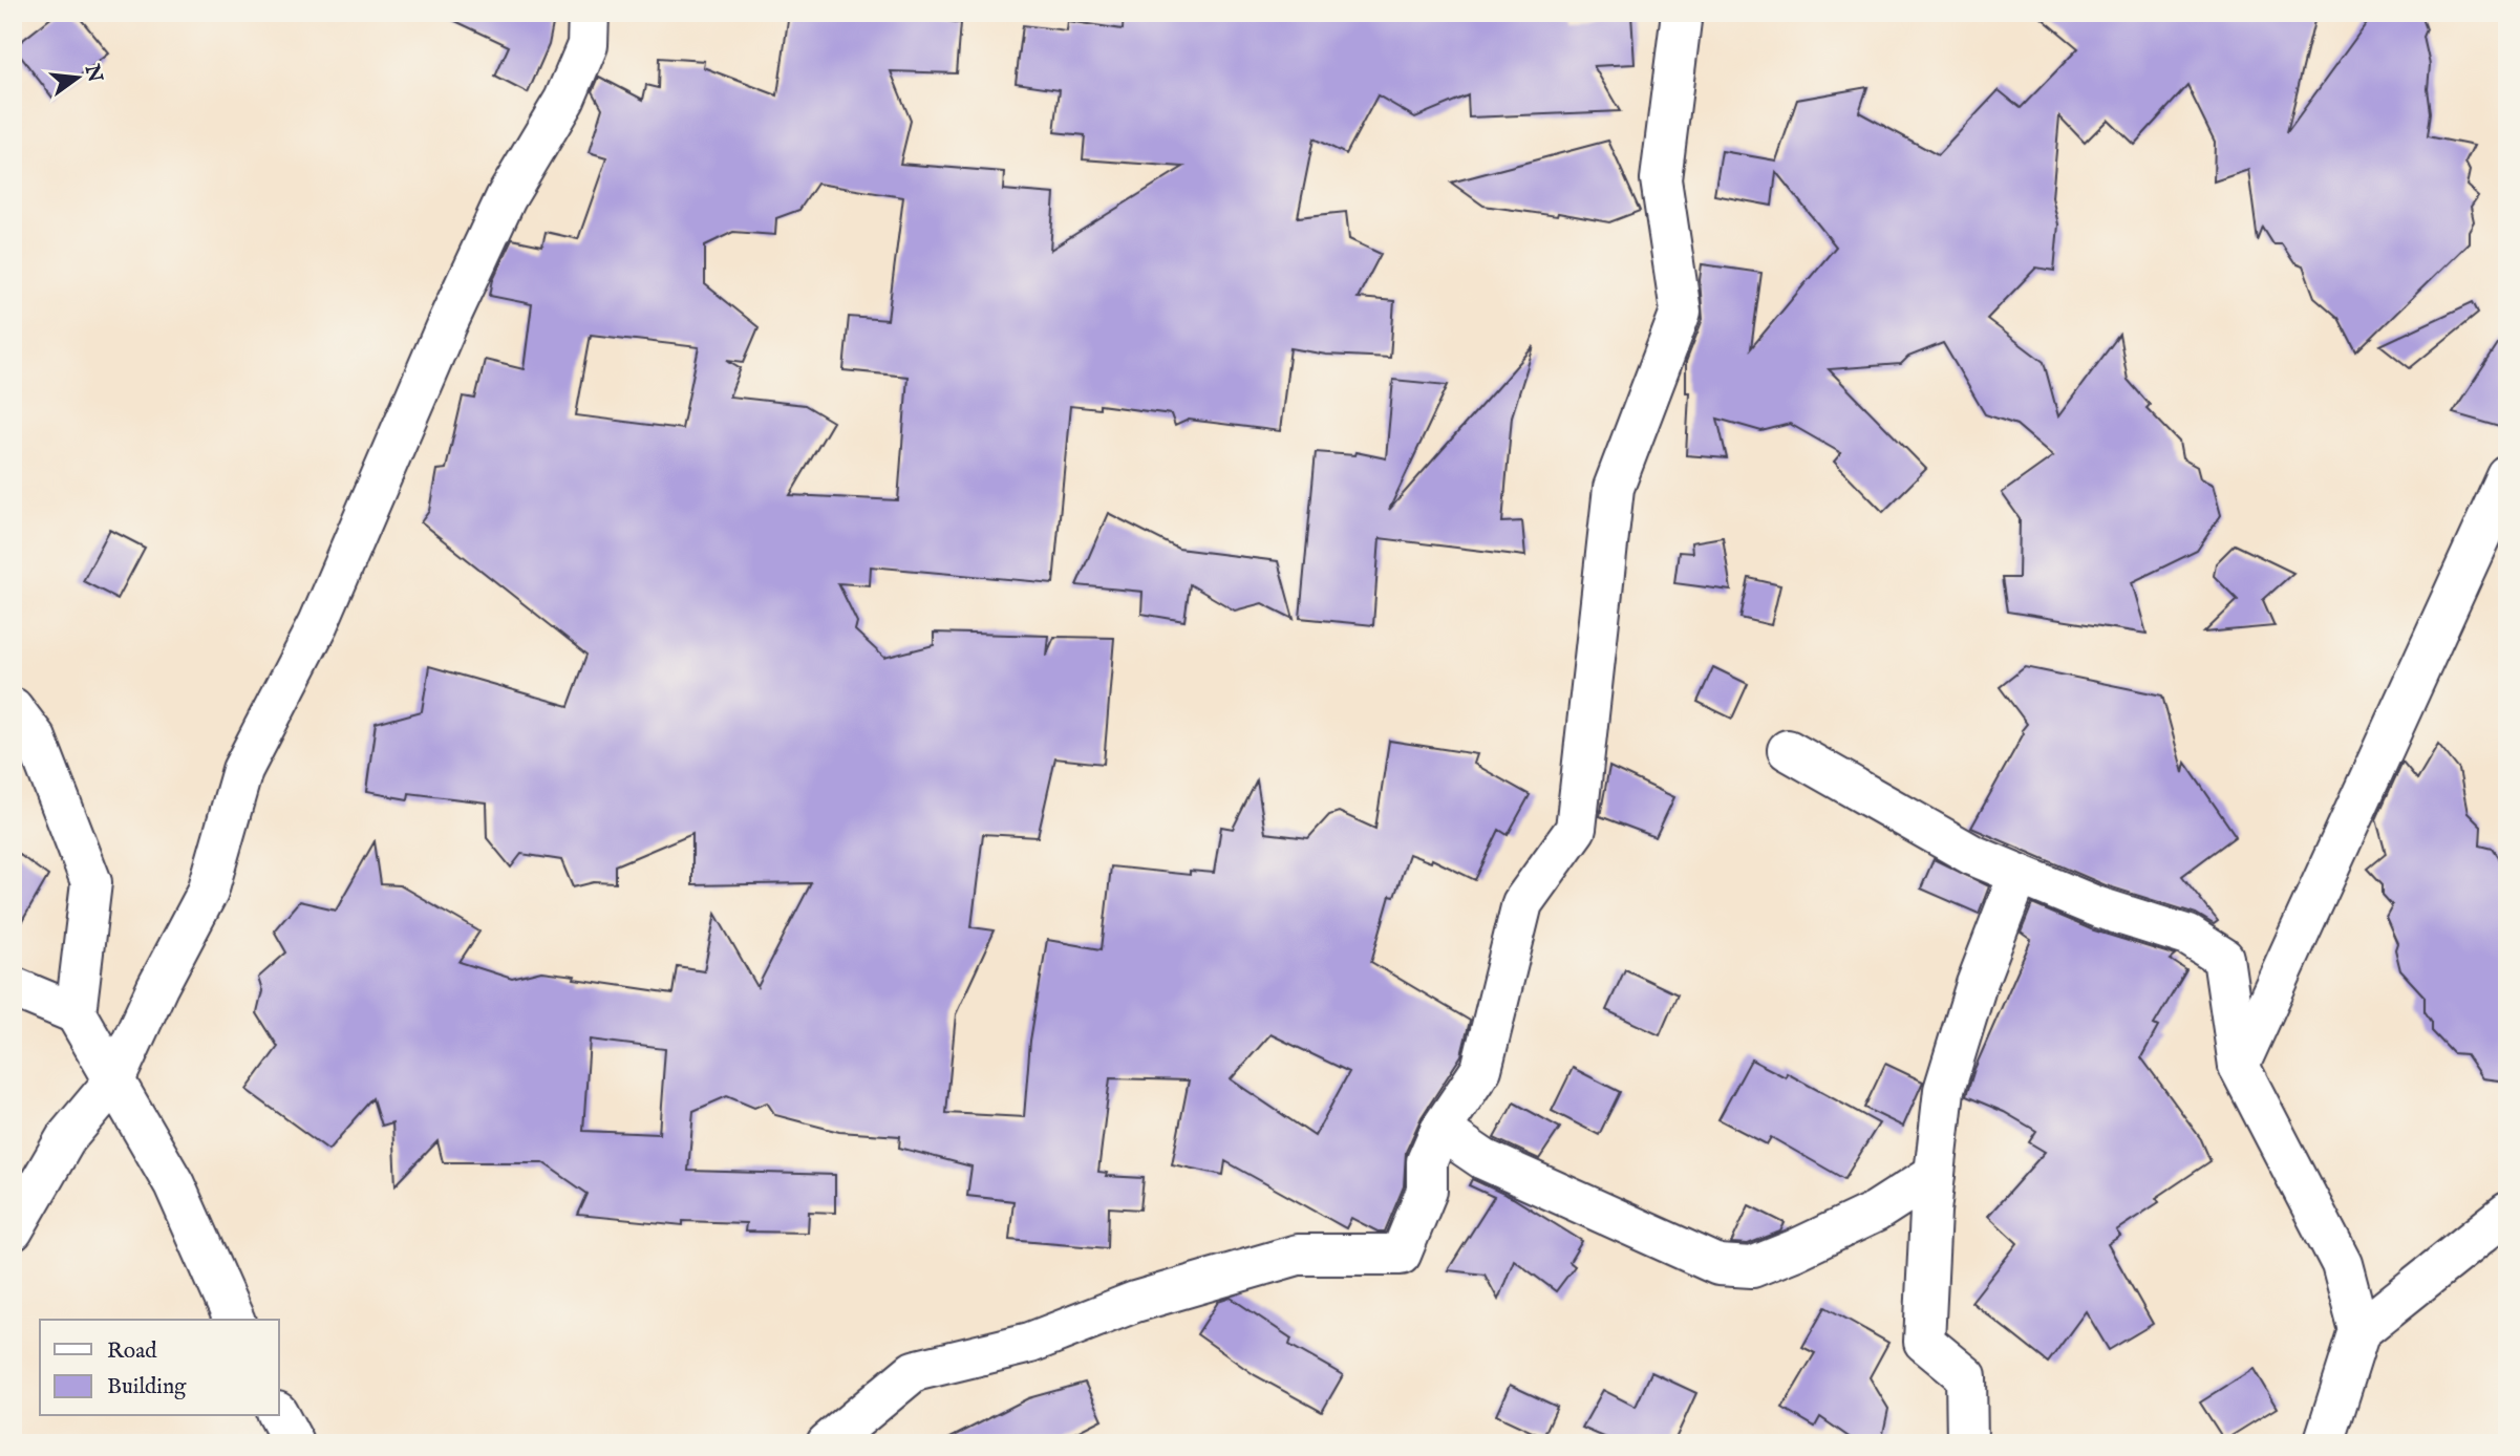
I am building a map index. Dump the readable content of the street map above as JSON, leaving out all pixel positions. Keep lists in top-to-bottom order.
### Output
{
  "legend": ["Road", "Building"],
  "north": "right"
}
